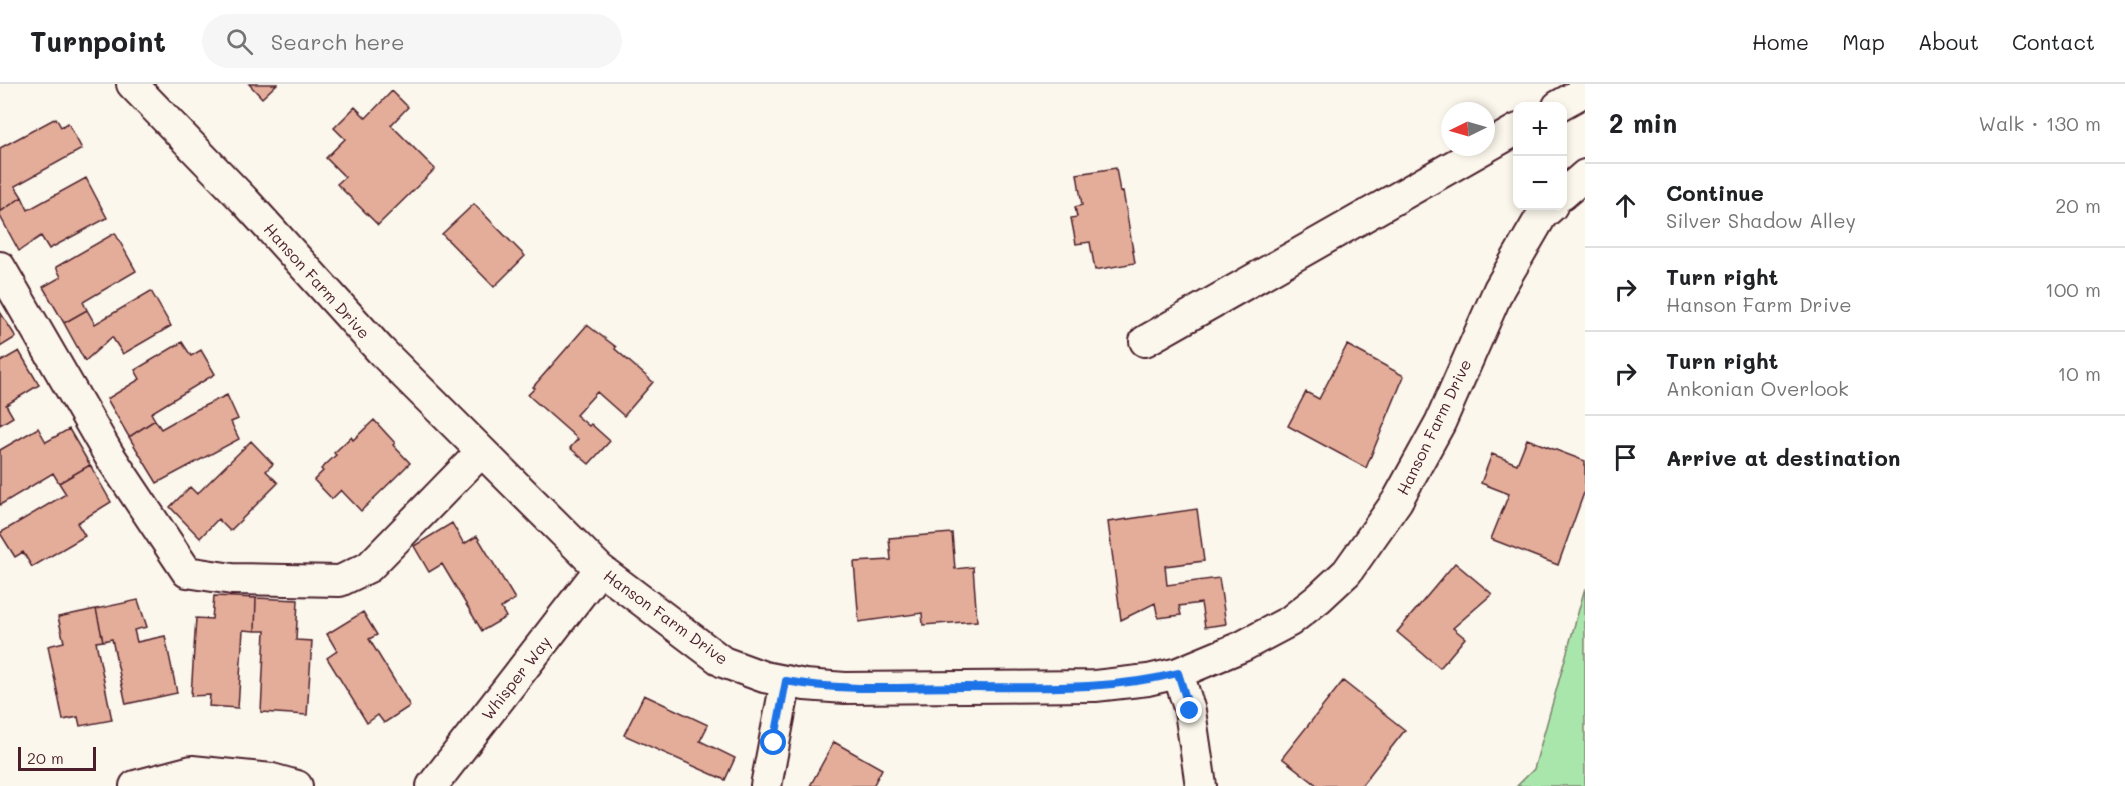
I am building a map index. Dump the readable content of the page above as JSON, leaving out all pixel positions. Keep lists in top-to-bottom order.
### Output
{
  "streets": {
    "street": ["Hanson Farm Drive", "Whisper Way"]
  },
  "crossings": [
    ["Hanson Farm Drive", "Whisper Way"]
  ],
  "scale_bar": "20 m",
  "north": "left",
  "page": {
    "header": "Turnpoint",
    "search": "Search here",
    "nav": [
      "Home",
      "Map",
      "About",
      "Contact"
    ],
    "heading": ["2 min", "Walk · 130 m"],
    "map_buttons": ["+", "−"],
    "list": [
      ["Continue", "Silver Shadow Alley", "20 m"],
      ["Turn right", "Hanson Farm Drive", "100 m"],
      ["Turn right", "Ankonian Overlook", "10 m"],
      "Arrive at destination"
    ],
    "scale": "20 m"
  }
}
